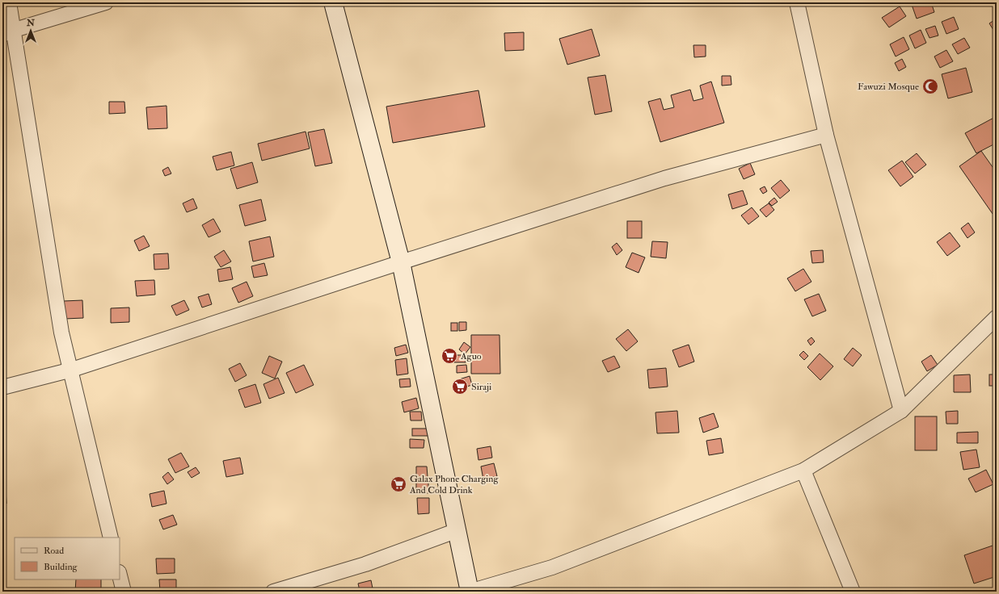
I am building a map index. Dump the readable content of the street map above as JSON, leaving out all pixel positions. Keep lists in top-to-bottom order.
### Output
{
  "places": {
    "mosque": ["Fawuzi Mosque"],
    "supermarket": ["Aguo", "Siraji", "Galax Phone Charging And Cold Drink"]
  },
  "legend": ["Road", "Building"],
  "north": "top"
}
